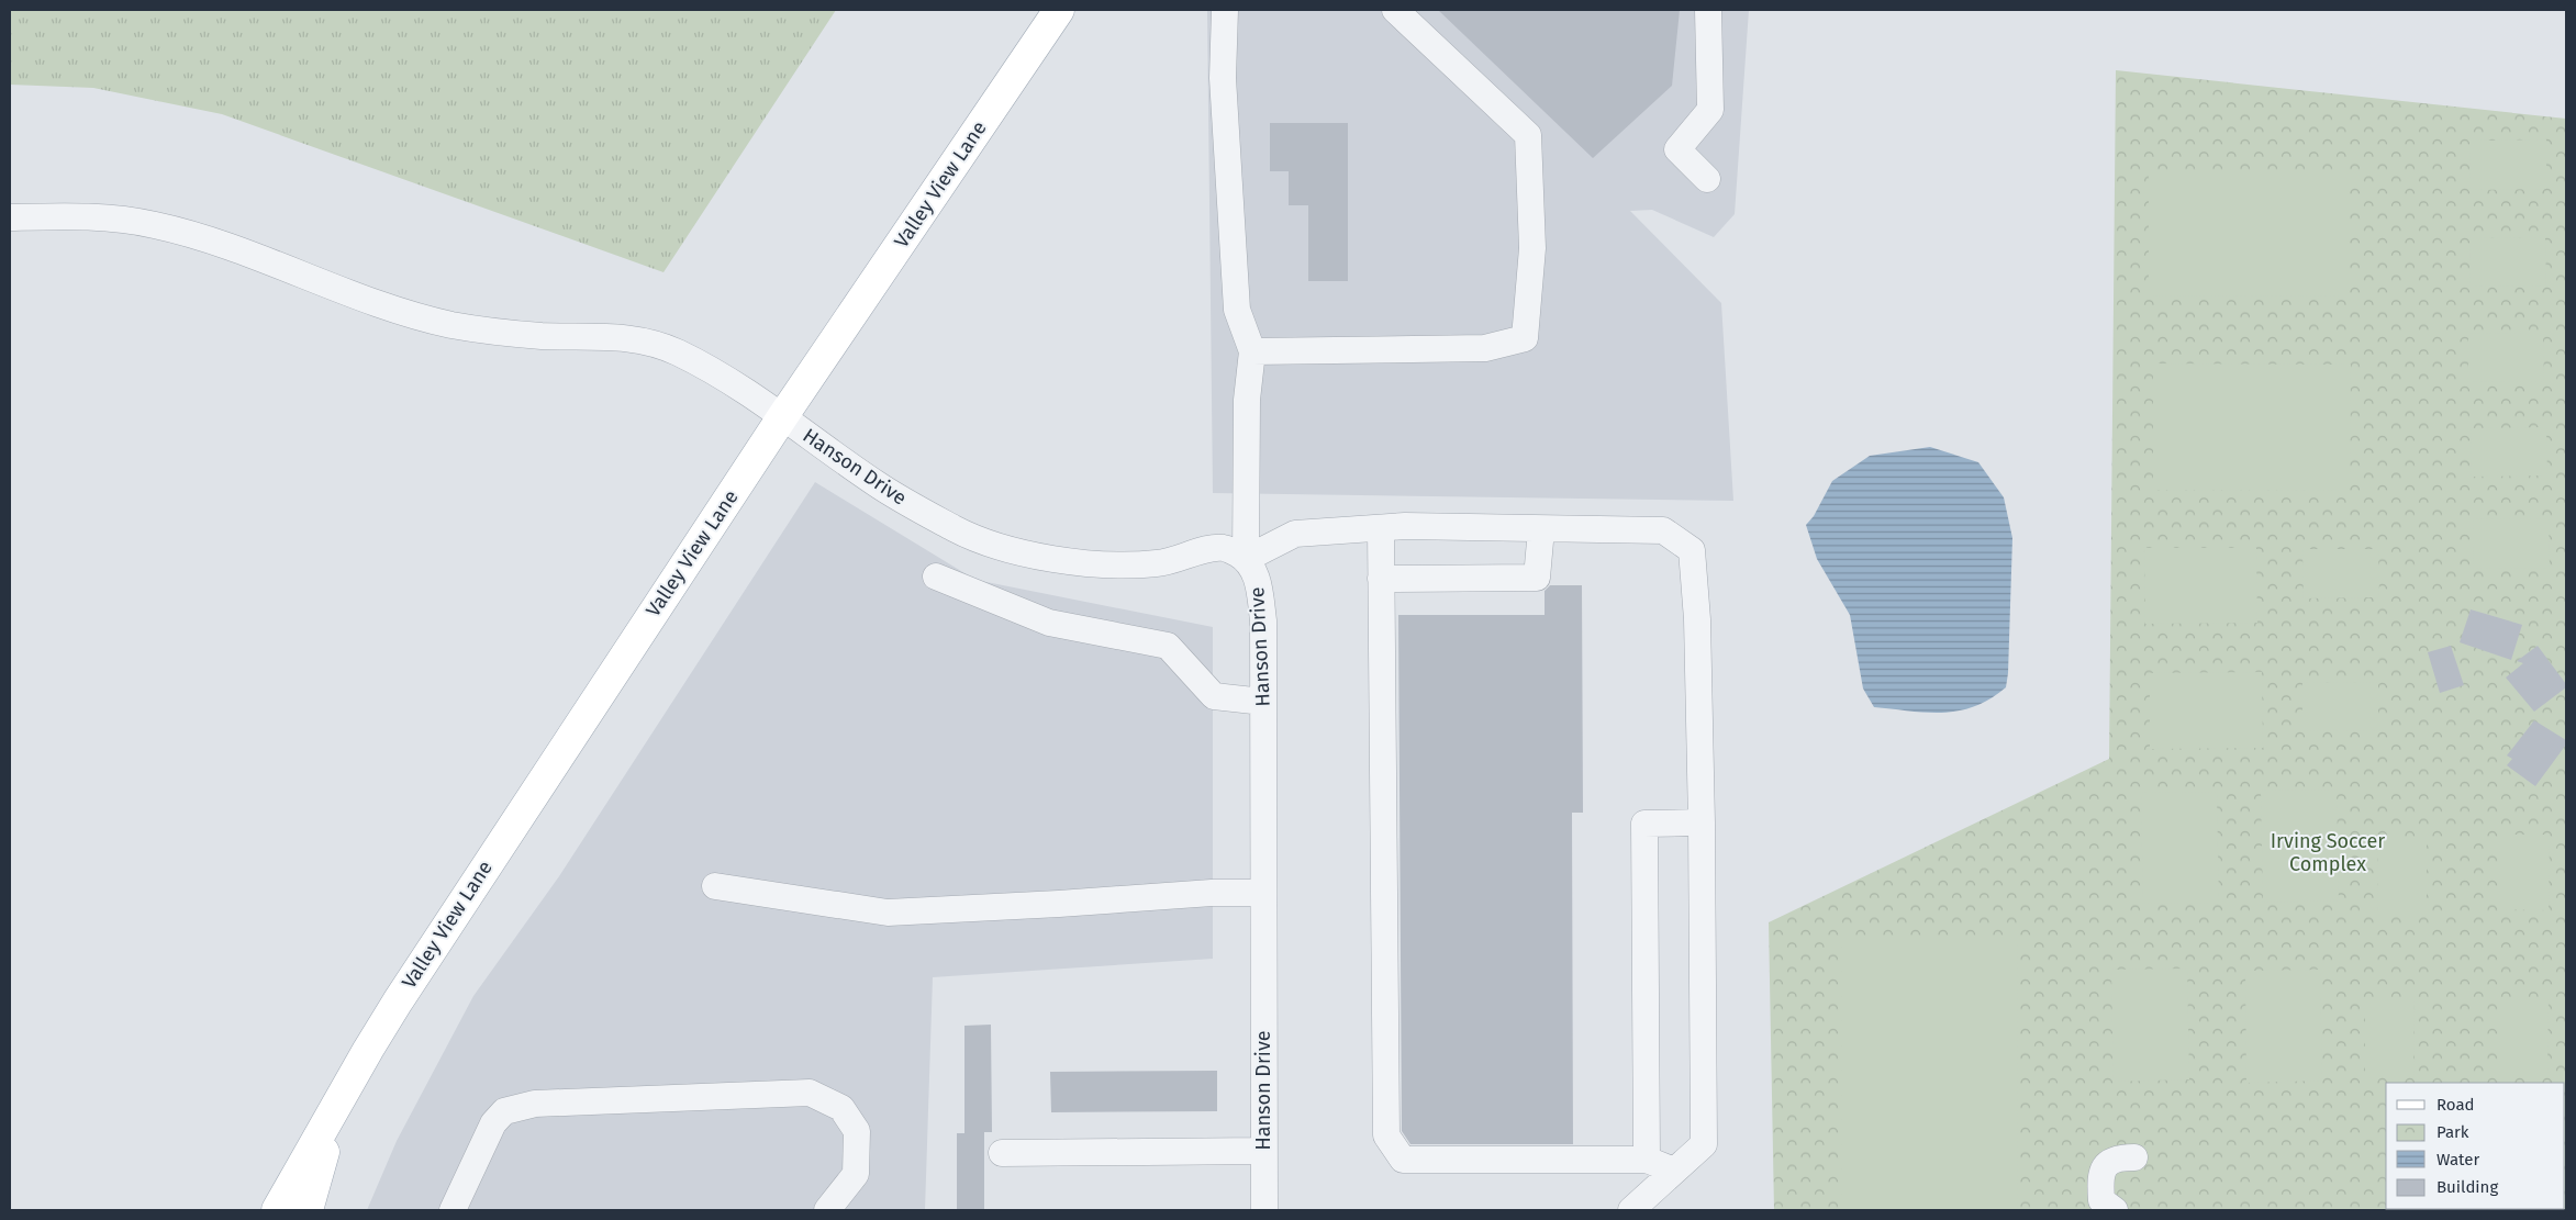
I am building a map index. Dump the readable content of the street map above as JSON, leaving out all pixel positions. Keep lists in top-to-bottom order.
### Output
{
  "streets": {
    "main road": ["Valley View Lane"],
    "street": ["Hanson Drive"]
  },
  "crossings": [
    ["Valley View Lane", "Hanson Drive"]
  ],
  "parks": ["Irving Soccer Complex"],
  "legend": [
    "Road",
    "Park",
    "Water",
    "Building"
  ]
}
